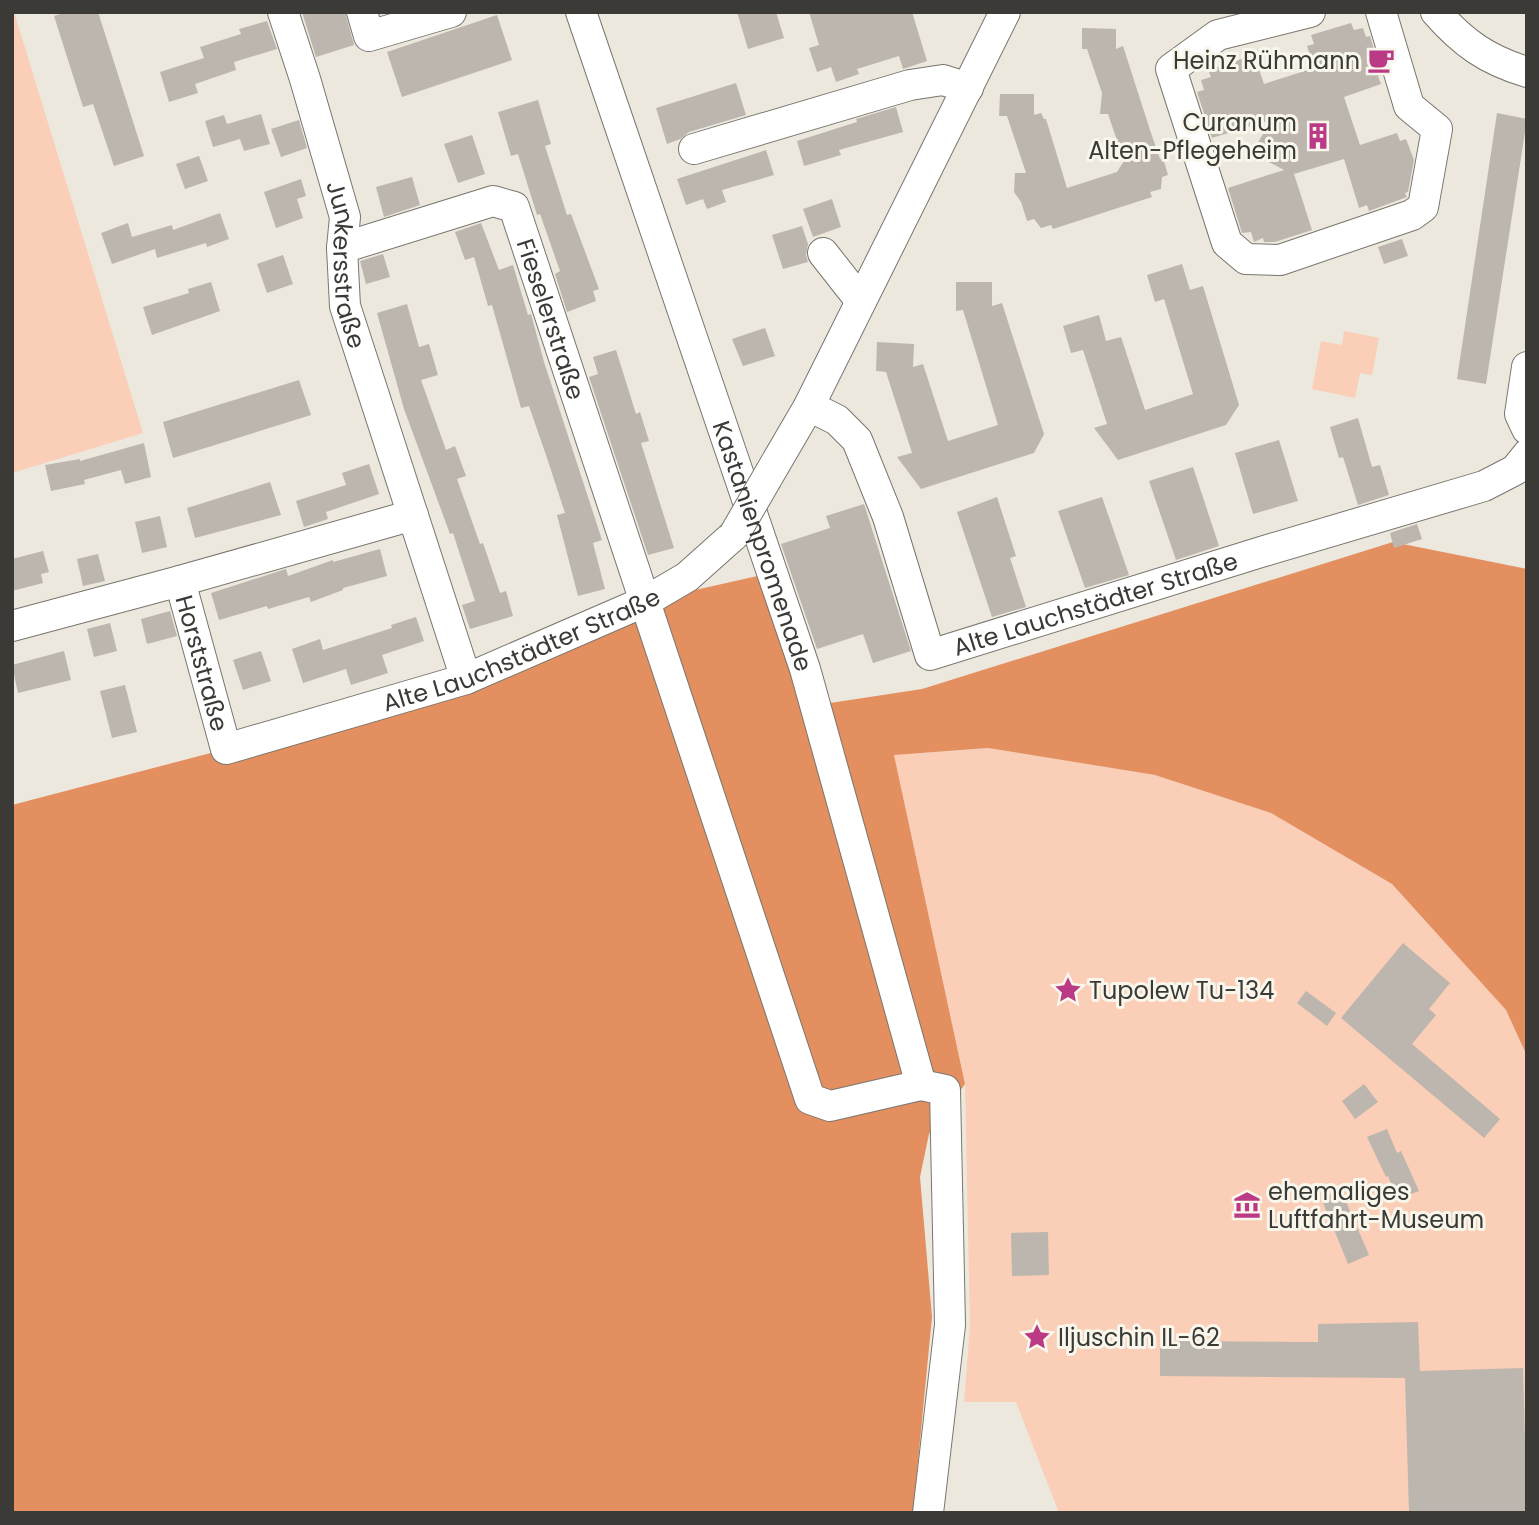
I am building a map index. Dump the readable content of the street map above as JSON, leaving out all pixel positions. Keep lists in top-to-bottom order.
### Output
{
  "streets": {
    "street": [
      "Junkersstraße",
      "Fieselerstraße",
      "Kastanienpromenade",
      "Alte Lauchstädter Straße",
      "Horststraße"
    ]
  },
  "crossings": [
    ["Junkersstraße", "Fieselerstraße"],
    ["Junkersstraße", "Alte Lauchstädter Straße"],
    ["Fieselerstraße", "Alte Lauchstädter Straße"],
    ["Alte Lauchstädter Straße", "Horststraße"]
  ],
  "places": {
    "cafe": ["Heinz Rühmann"],
    "building": ["Curanum Alten-Pflegeheim"],
    "place": ["Tupolew Tu-134", "Iljuschin IL-62"],
    "museum": ["ehemaliges Luftfahrt-Museum"]
  }
}
